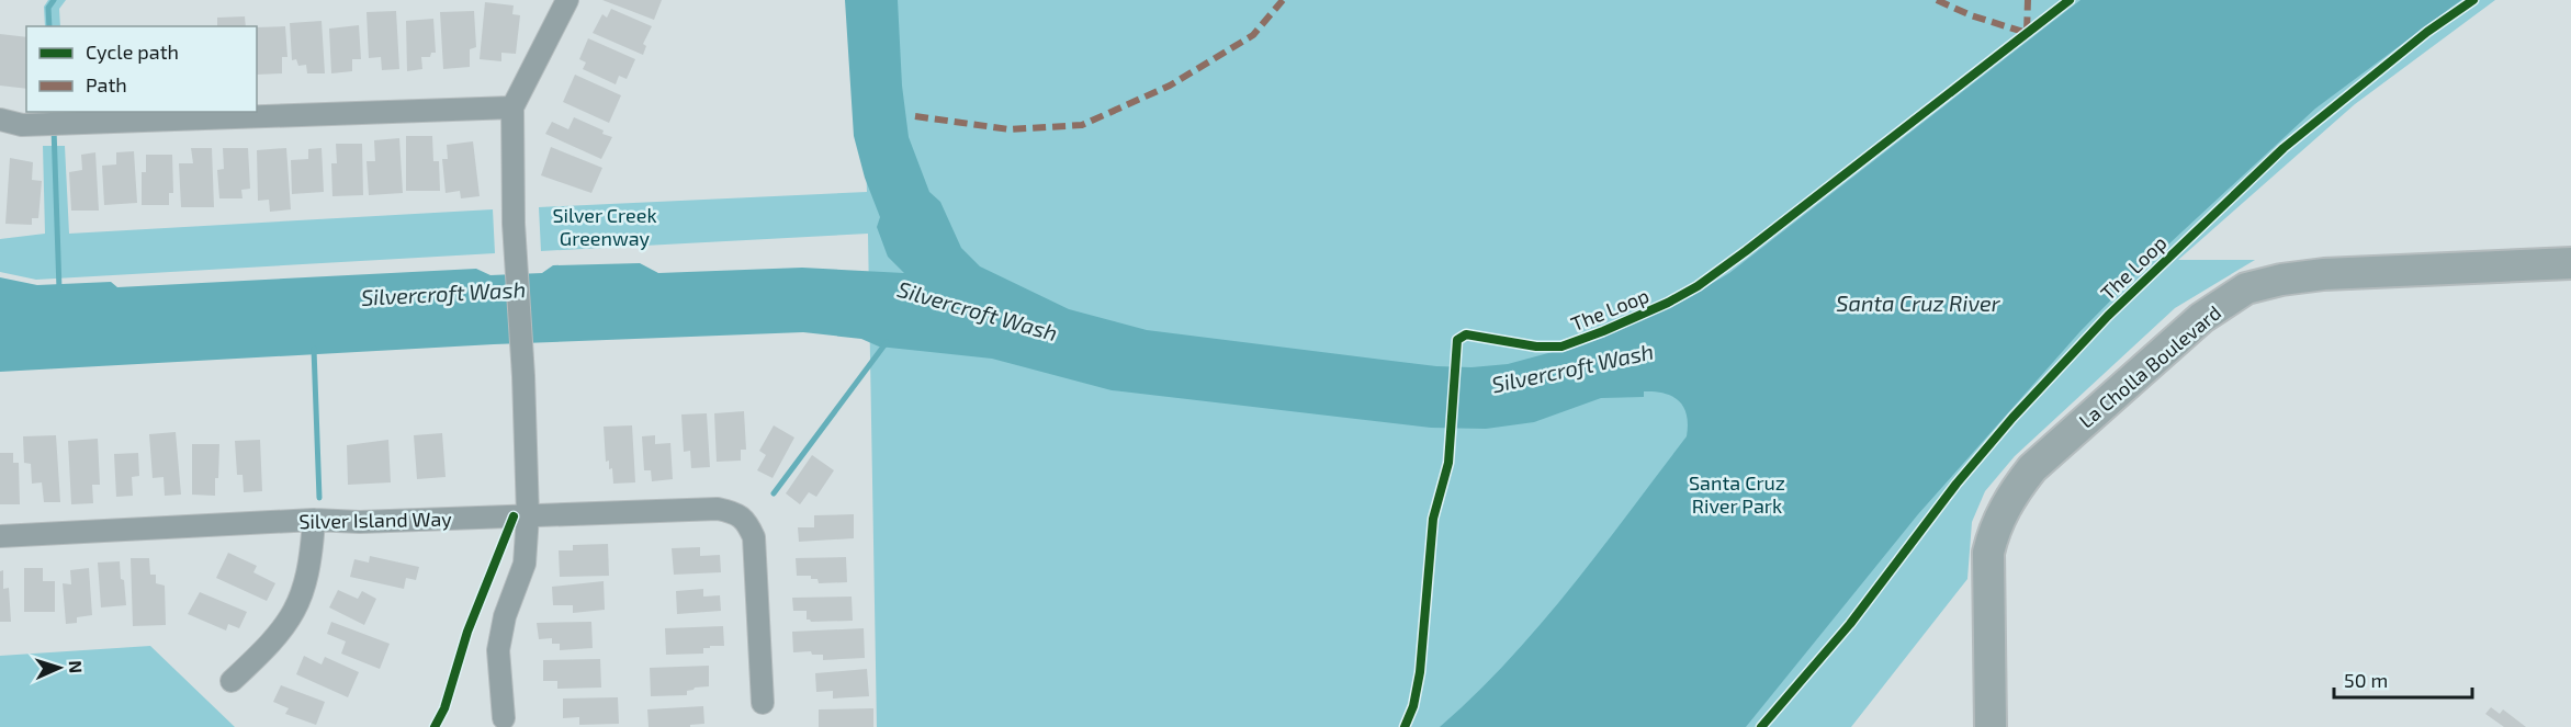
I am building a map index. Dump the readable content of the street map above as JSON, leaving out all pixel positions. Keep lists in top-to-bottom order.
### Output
{
  "streets": {
    "street": ["La Cholla Boulevard", "Silver Island Way"],
    "cycle path": ["The Loop"]
  },
  "water": ["Silvercroft Wash", "Santa Cruz River"],
  "parks": ["Silver Creek Greenway", "Santa Cruz River Park"],
  "legend": ["Cycle path", "Path"],
  "scale_bar": "50 m",
  "north": "right"
}
